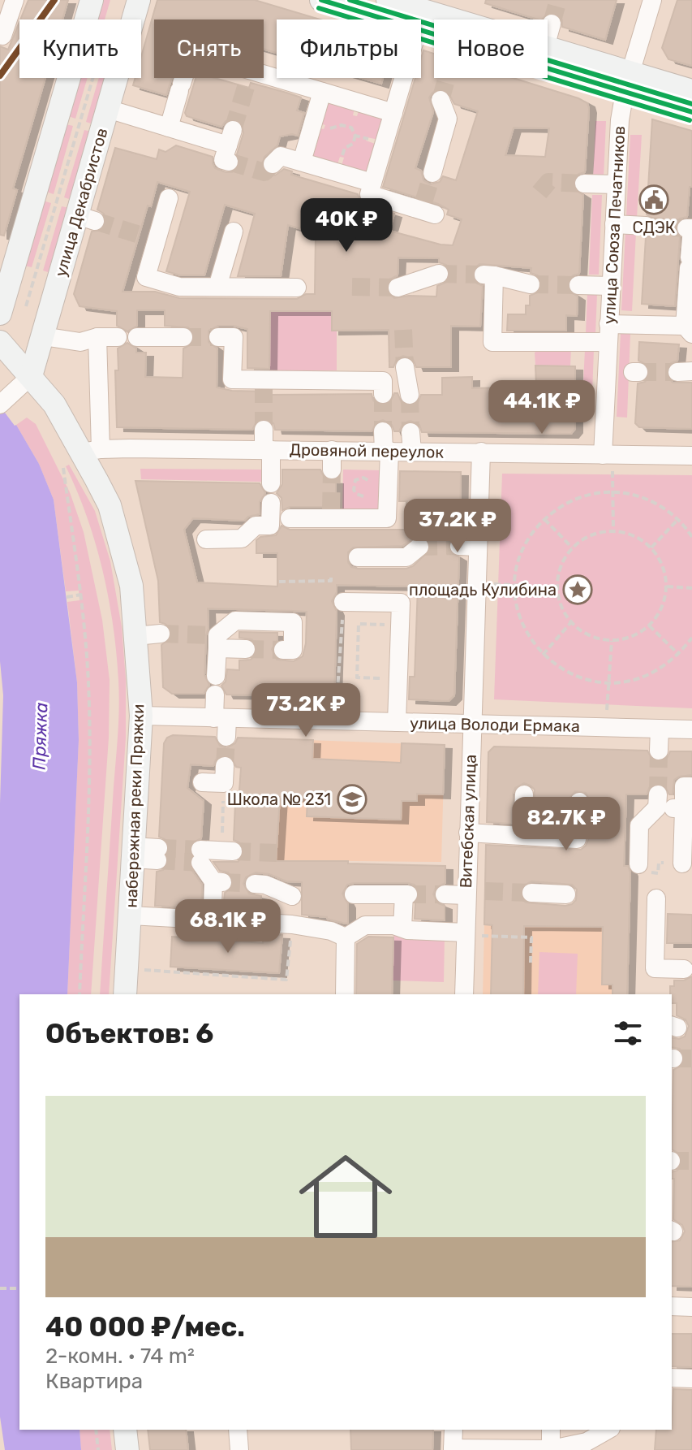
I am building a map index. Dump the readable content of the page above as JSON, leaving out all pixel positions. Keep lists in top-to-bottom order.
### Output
{
  "streets": {
    "main road": ["улица Декабристов", "набережная реки Пряжки"],
    "street": [
      "улица Союза Печатников",
      "Дровяной переулок",
      "улица Володи Ермака",
      "Витебская улица"
    ]
  },
  "crossings": [
    ["улица Декабристов", "набережная реки Пряжки"],
    ["улица Союза Печатников", "Дровяной переулок"],
    ["Дровяной переулок", "набережная реки Пряжки"],
    ["Дровяной переулок", "Витебская улица"],
    ["улица Володи Ермака", "набережная реки Пряжки"],
    ["улица Володи Ермака", "Витебская улица"]
  ],
  "water": ["Пряжка"],
  "places": {
    "public building": ["СДЭК"],
    "place": ["площадь Кулибина"],
    "school or university": ["Школа № 231"]
  },
  "lines": ["transit line 6"],
  "page": {
    "chip": [
      "Купить",
      "Снять",
      "Фильтры",
      "Новое"
    ],
    "price": [
      "40K ₽",
      "44.1K ₽",
      "37.2K ₽",
      "73.2K ₽",
      "82.7K ₽",
      "68.1K ₽"
    ],
    "heading": "Объектов: 6",
    "list": [
      {
        "name": "40 000 ₽/мес.",
        "note": "2-комн. · 74 m² · Квартира"
      }
    ]
  }
}
